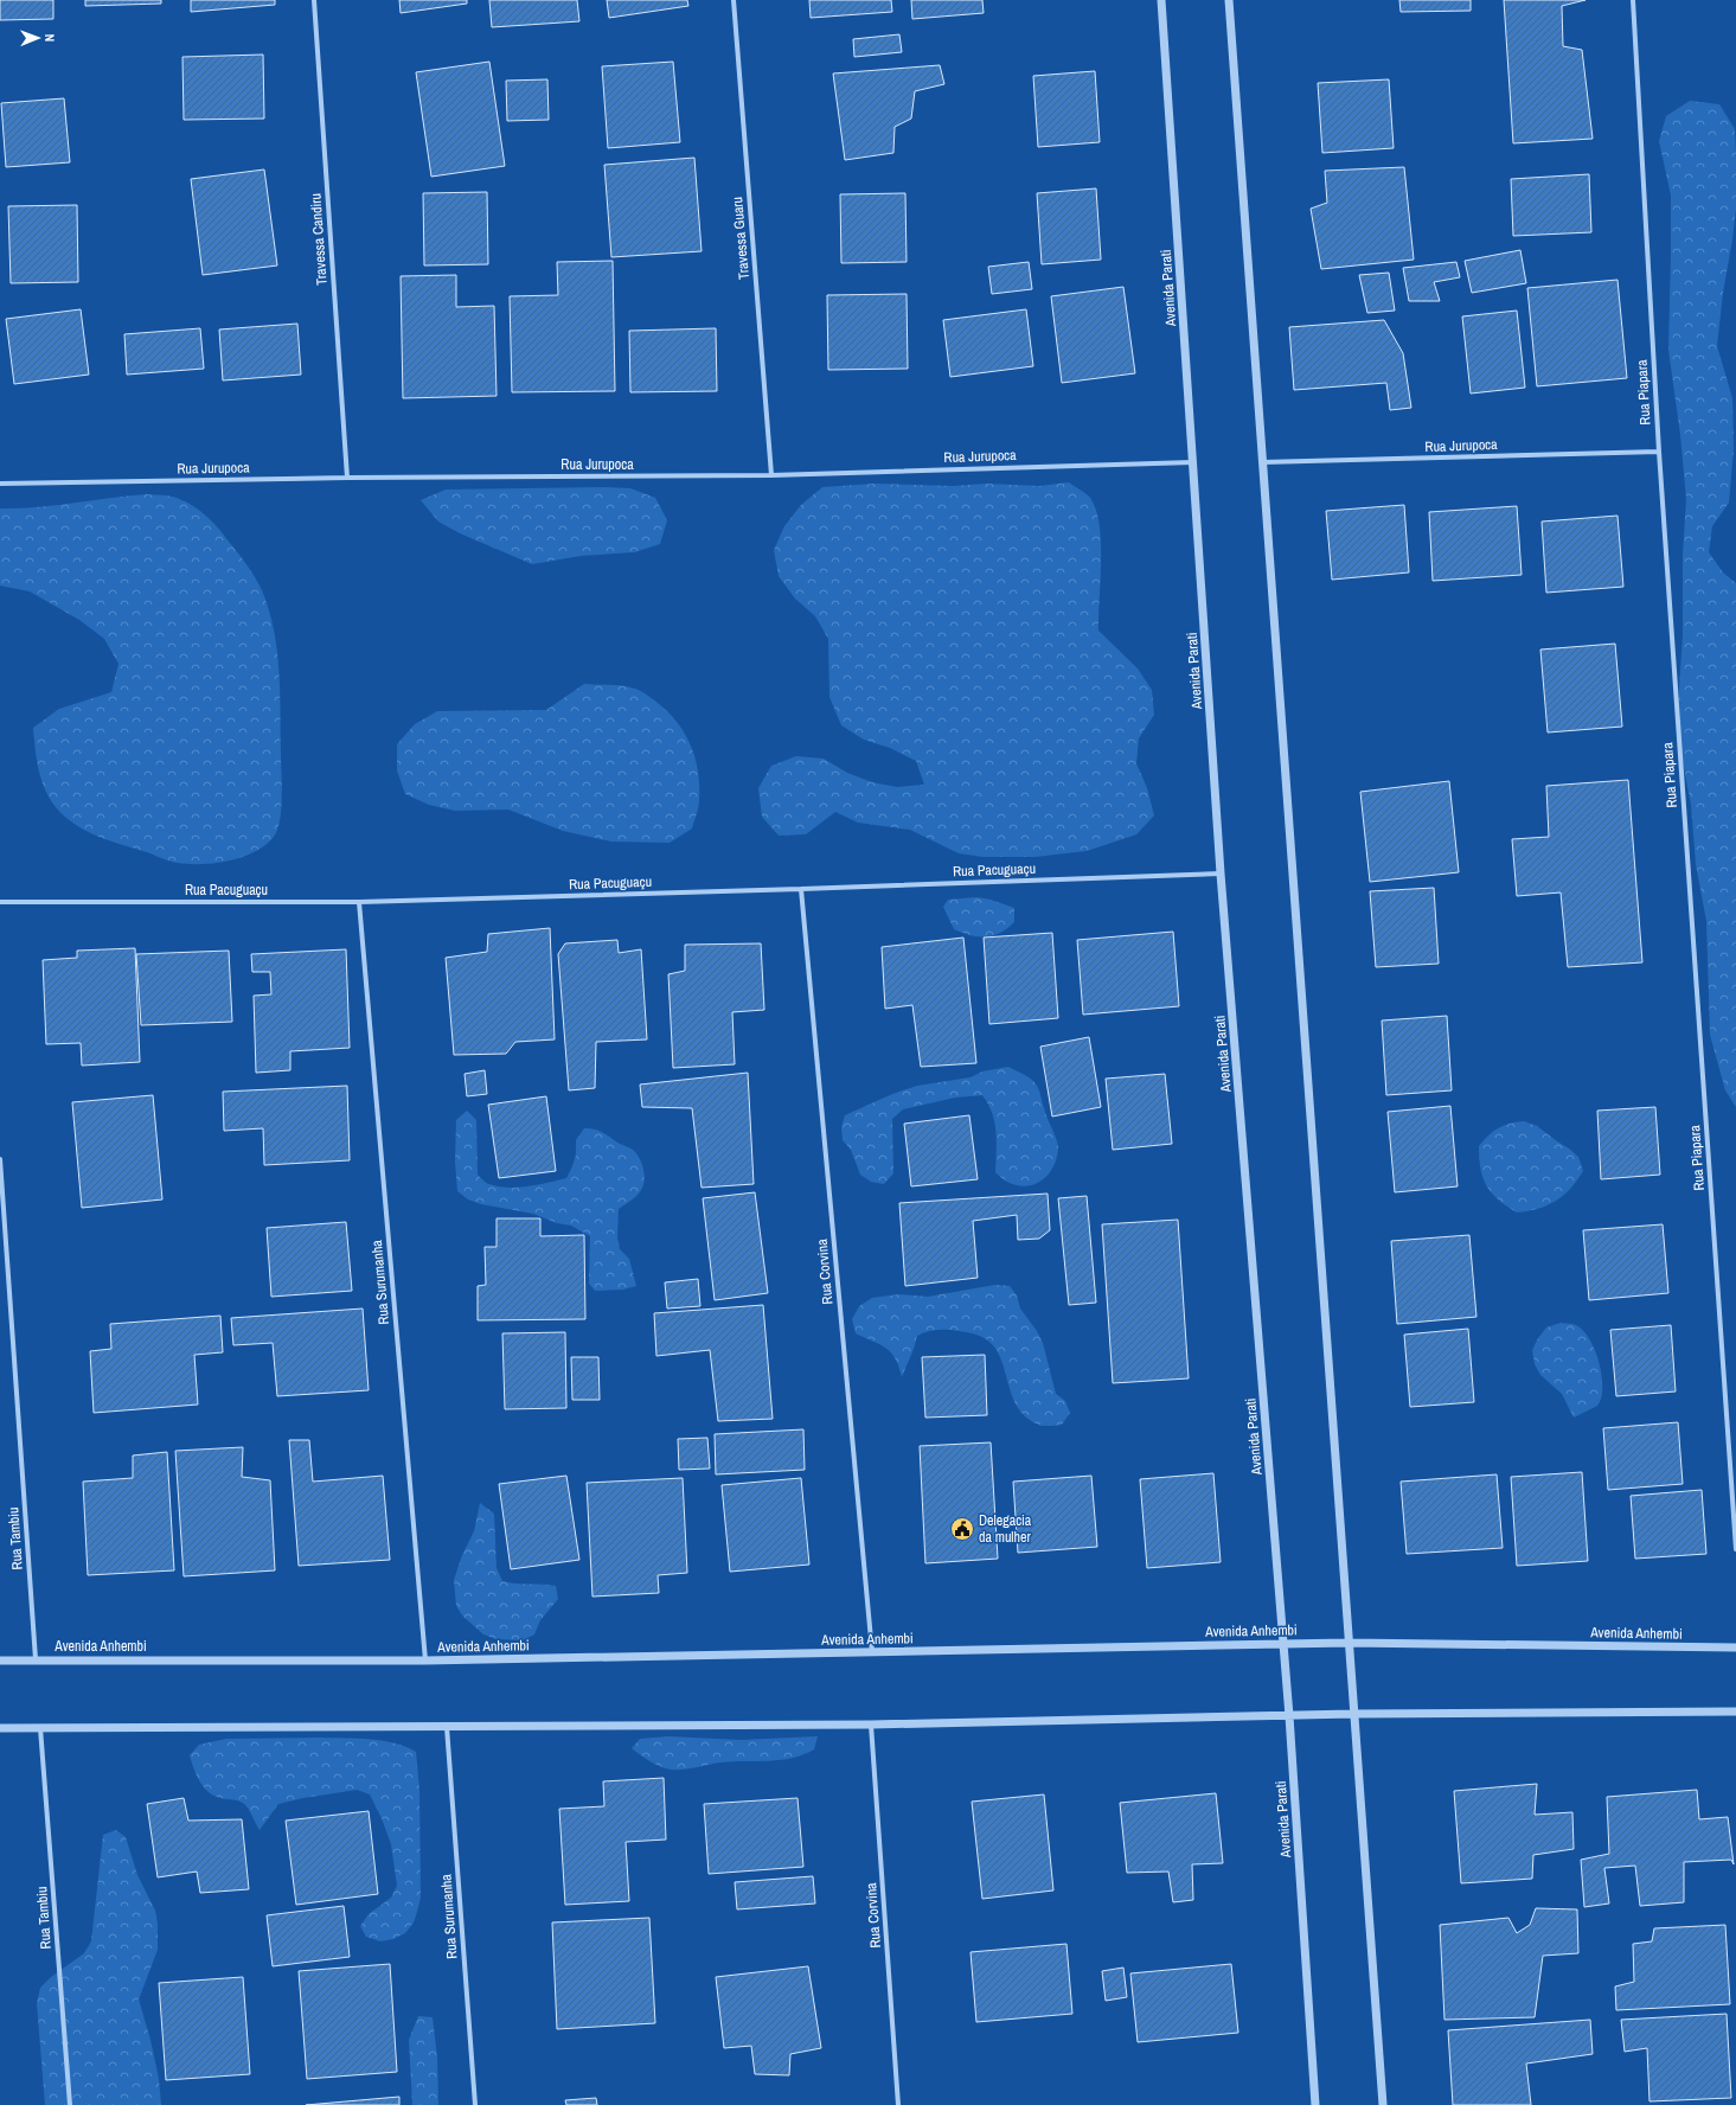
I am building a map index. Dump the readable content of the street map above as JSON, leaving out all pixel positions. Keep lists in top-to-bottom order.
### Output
{
  "streets": {
    "street": [
      "Travessa Guaru",
      "Travessa Candiru",
      "Avenida Parati",
      "Rua Piapara",
      "Rua Jurupoca",
      "Rua Pacuguaçu",
      "Rua Corvina",
      "Rua Surumanha",
      "Rua Tambiu",
      "Avenida Anhembi"
    ]
  },
  "crossings": [
    ["Travessa Guaru", "Rua Jurupoca"],
    ["Travessa Candiru", "Rua Jurupoca"],
    ["Avenida Parati", "Rua Jurupoca"],
    ["Avenida Parati", "Rua Pacuguaçu"],
    ["Avenida Parati", "Avenida Anhembi"],
    ["Rua Piapara", "Rua Jurupoca"],
    ["Rua Pacuguaçu", "Rua Corvina"],
    ["Rua Pacuguaçu", "Rua Surumanha"],
    ["Rua Corvina", "Avenida Anhembi"],
    ["Rua Surumanha", "Avenida Anhembi"],
    ["Rua Tambiu", "Avenida Anhembi"]
  ],
  "places": {
    "public building": ["Delegacia da mulher"]
  },
  "north": "right"
}
